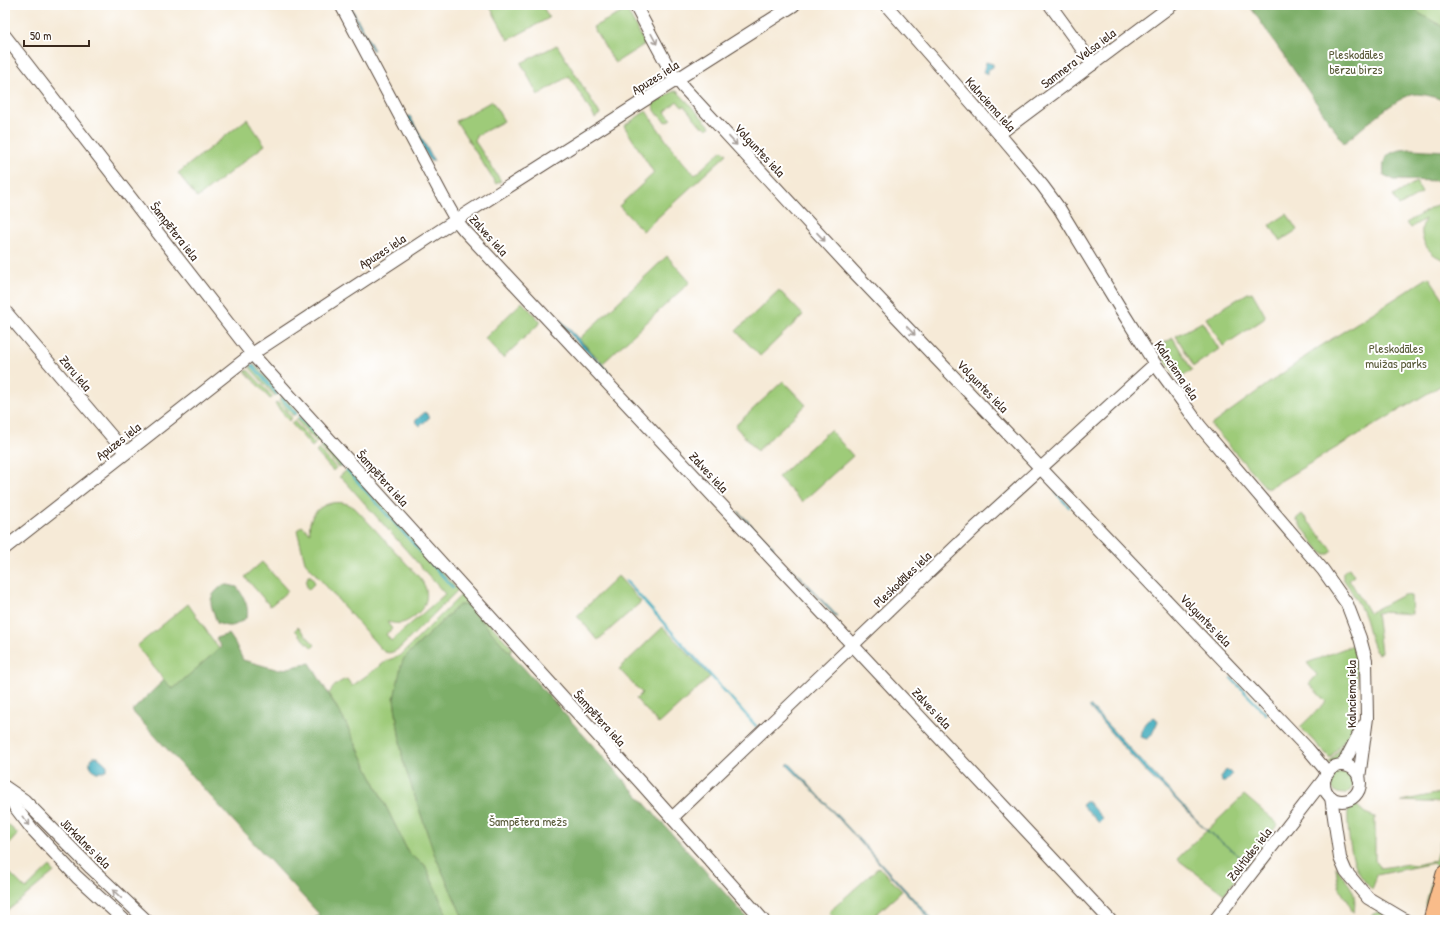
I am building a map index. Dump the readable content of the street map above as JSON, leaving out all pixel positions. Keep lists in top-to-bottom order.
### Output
{
  "streets": {
    "street": [
      "Samnera Velsa iela",
      "Apuzes iela",
      "Kalnciema iela",
      "Volguntes iela",
      "Šampētera iela",
      "Zalves iela",
      "Zaru iela",
      "Pleskodāles iela",
      "Jūrkalnes iela",
      "Zolitūdes iela"
    ]
  },
  "crossings": [
    ["Samnera Velsa iela", "Kalnciema iela"],
    ["Apuzes iela", "Volguntes iela"],
    ["Apuzes iela", "Šampētera iela"],
    ["Apuzes iela", "Zalves iela"],
    ["Apuzes iela", "Zaru iela"],
    ["Kalnciema iela", "Volguntes iela"],
    ["Kalnciema iela", "Pleskodāles iela"],
    ["Kalnciema iela", "Zolitūdes iela"],
    ["Volguntes iela", "Pleskodāles iela"],
    ["Volguntes iela", "Zolitūdes iela"],
    ["Šampētera iela", "Pleskodāles iela"],
    ["Zalves iela", "Pleskodāles iela"]
  ],
  "one_way": ["Volguntes iela"],
  "parks": ["Pleskodāles bērzu birzs", "Pleskodāles muižas parks", "Šampētera mežs"],
  "scale_bar": "50 m"
}
